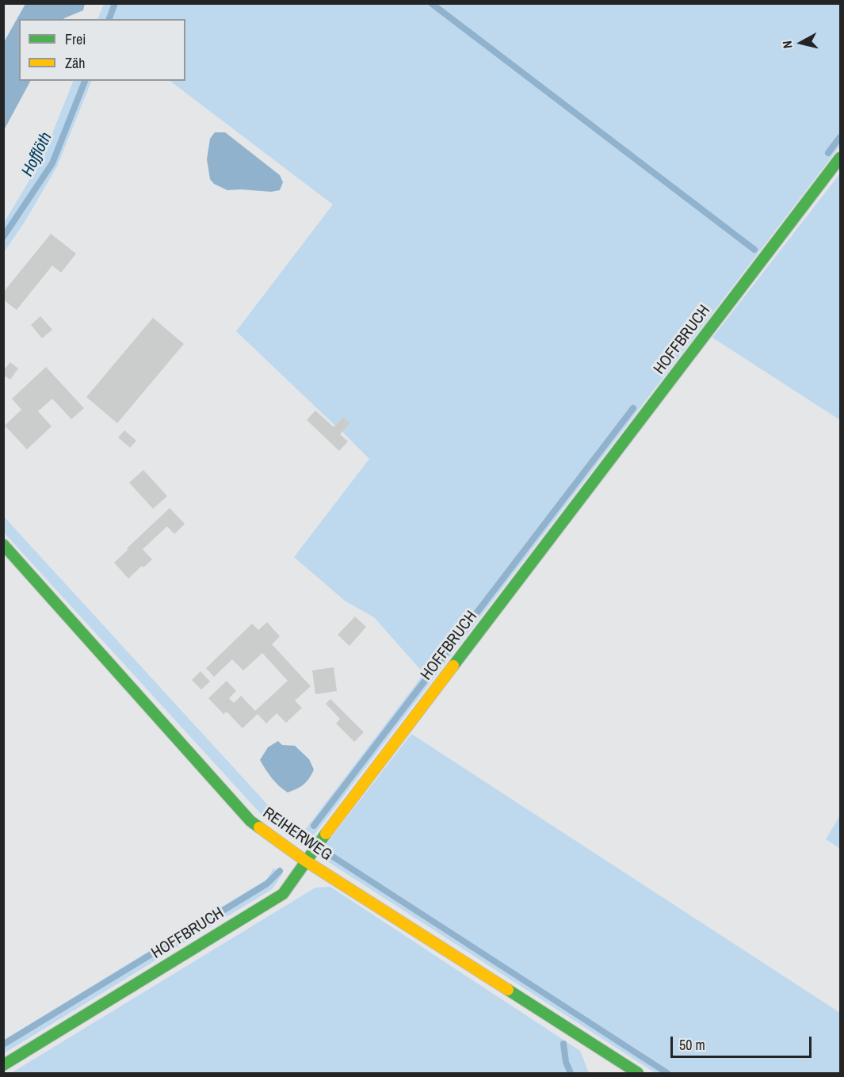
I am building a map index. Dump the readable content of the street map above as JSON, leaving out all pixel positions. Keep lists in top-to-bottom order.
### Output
{
  "streets": {
    "street": ["HOFFBRUCH", "REIHERWEG"]
  },
  "crossings": [
    ["HOFFBRUCH", "REIHERWEG"]
  ],
  "water": ["Hofflöth"],
  "legend": ["Frei", "Zäh"],
  "scale_bar": "50 m",
  "north": "left"
}
